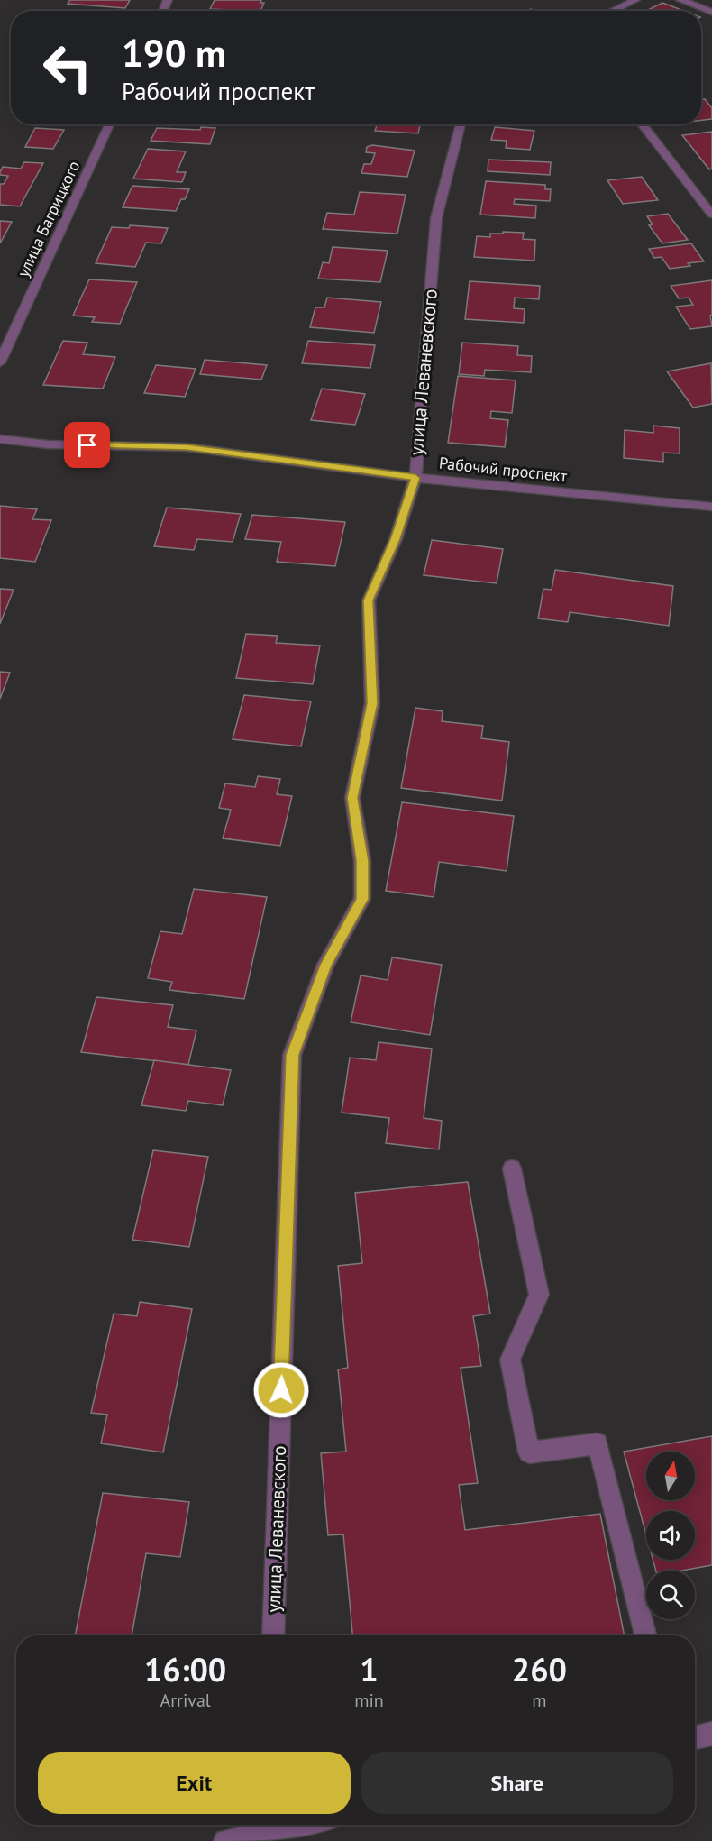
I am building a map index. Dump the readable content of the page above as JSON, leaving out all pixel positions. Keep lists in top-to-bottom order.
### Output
{
  "streets": {
    "street": ["улица Багрицкого", "улица Леваневского", "Рабочий проспект"]
  },
  "crossings": [
    ["улица Леваневского", "Рабочий проспект"]
  ],
  "north": "top",
  "page": {
    "turn": ["190 m", "Рабочий проспект"],
    "eta": [
      "16:00",
      "Arrival",
      "1",
      "min",
      "260",
      "m"
    ],
    "buttons": ["Exit", "Share"]
  }
}
